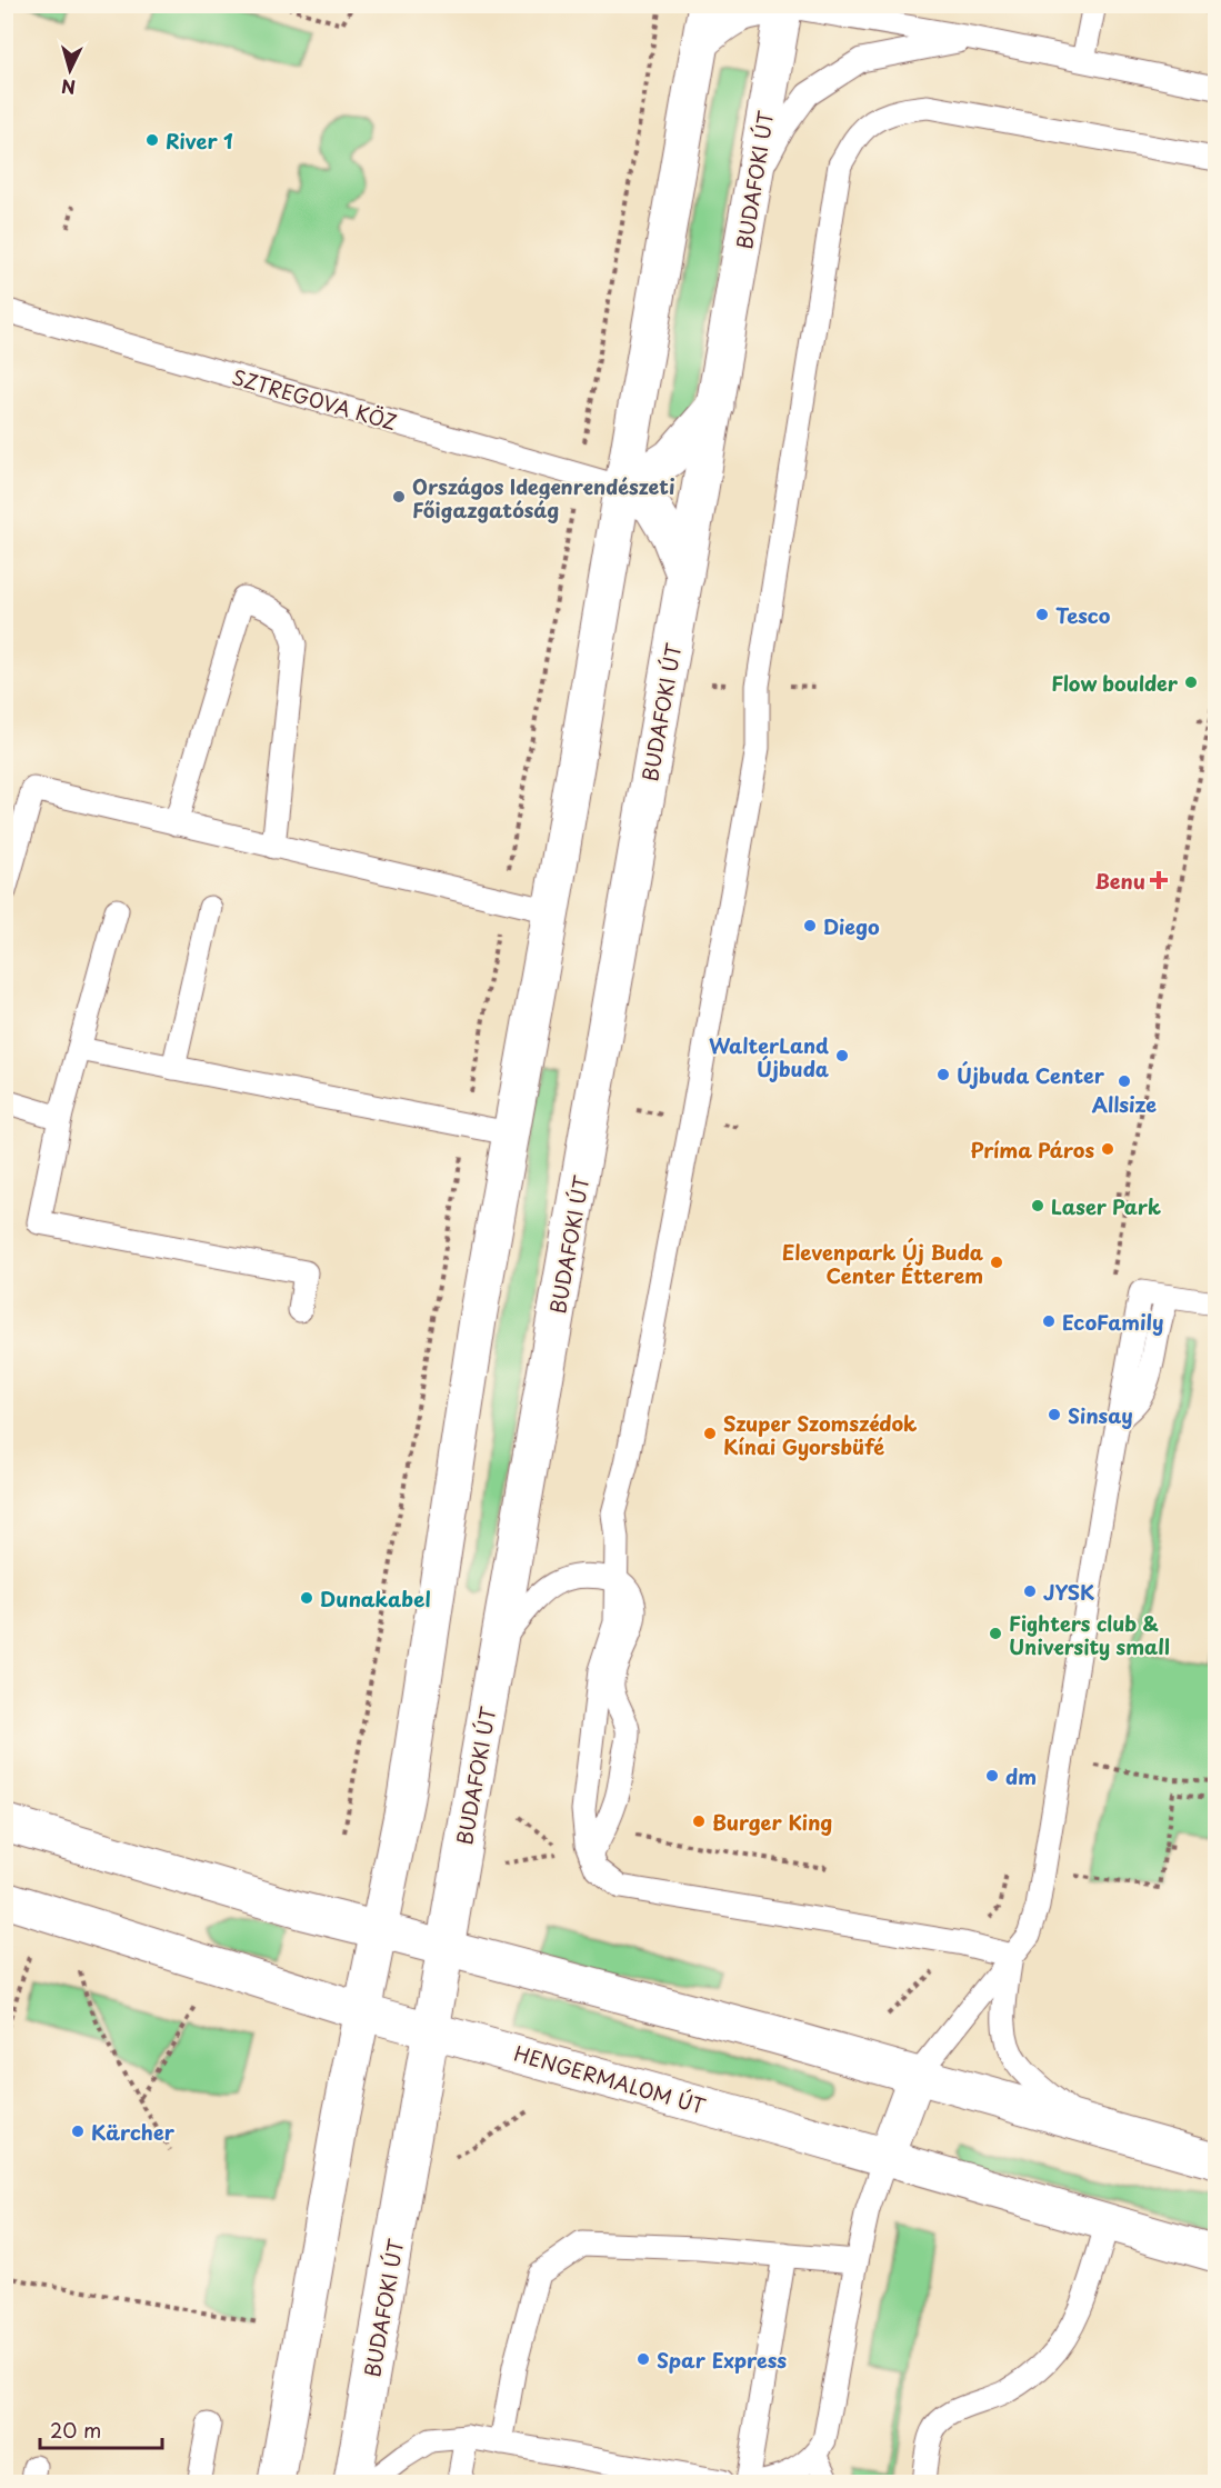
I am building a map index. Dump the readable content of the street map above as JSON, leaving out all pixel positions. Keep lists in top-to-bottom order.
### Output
{
  "streets": {
    "main road": ["BUDAFOKI ÚT", "HENGERMALOM ÚT"],
    "lane": ["SZTREGOVA KÖZ"]
  },
  "crossings": [
    ["BUDAFOKI ÚT", "HENGERMALOM ÚT"]
  ],
  "places": {
    "other": [
      "River 1",
      "Országos Idegenrendészeti Főigazgatóság",
      "Tesco",
      "Flow boulder",
      "Diego",
      "WalterLand Újbuda",
      "Újbuda Center",
      "Allsize",
      "Príma Páros",
      "Laser Park",
      "Elevenpark Új Buda Center Étterem",
      "EcoFamily",
      "Sinsay",
      "Szuper Szomszédok Kínai Gyorsbüfé",
      "JYSK",
      "Dunakabel",
      "Fighters club & University small",
      "dm",
      "Burger King",
      "Kärcher",
      "Spar Express"
    ],
    "health": ["Benu"]
  },
  "scale_bar": "20 m",
  "north": "bottom"
}
